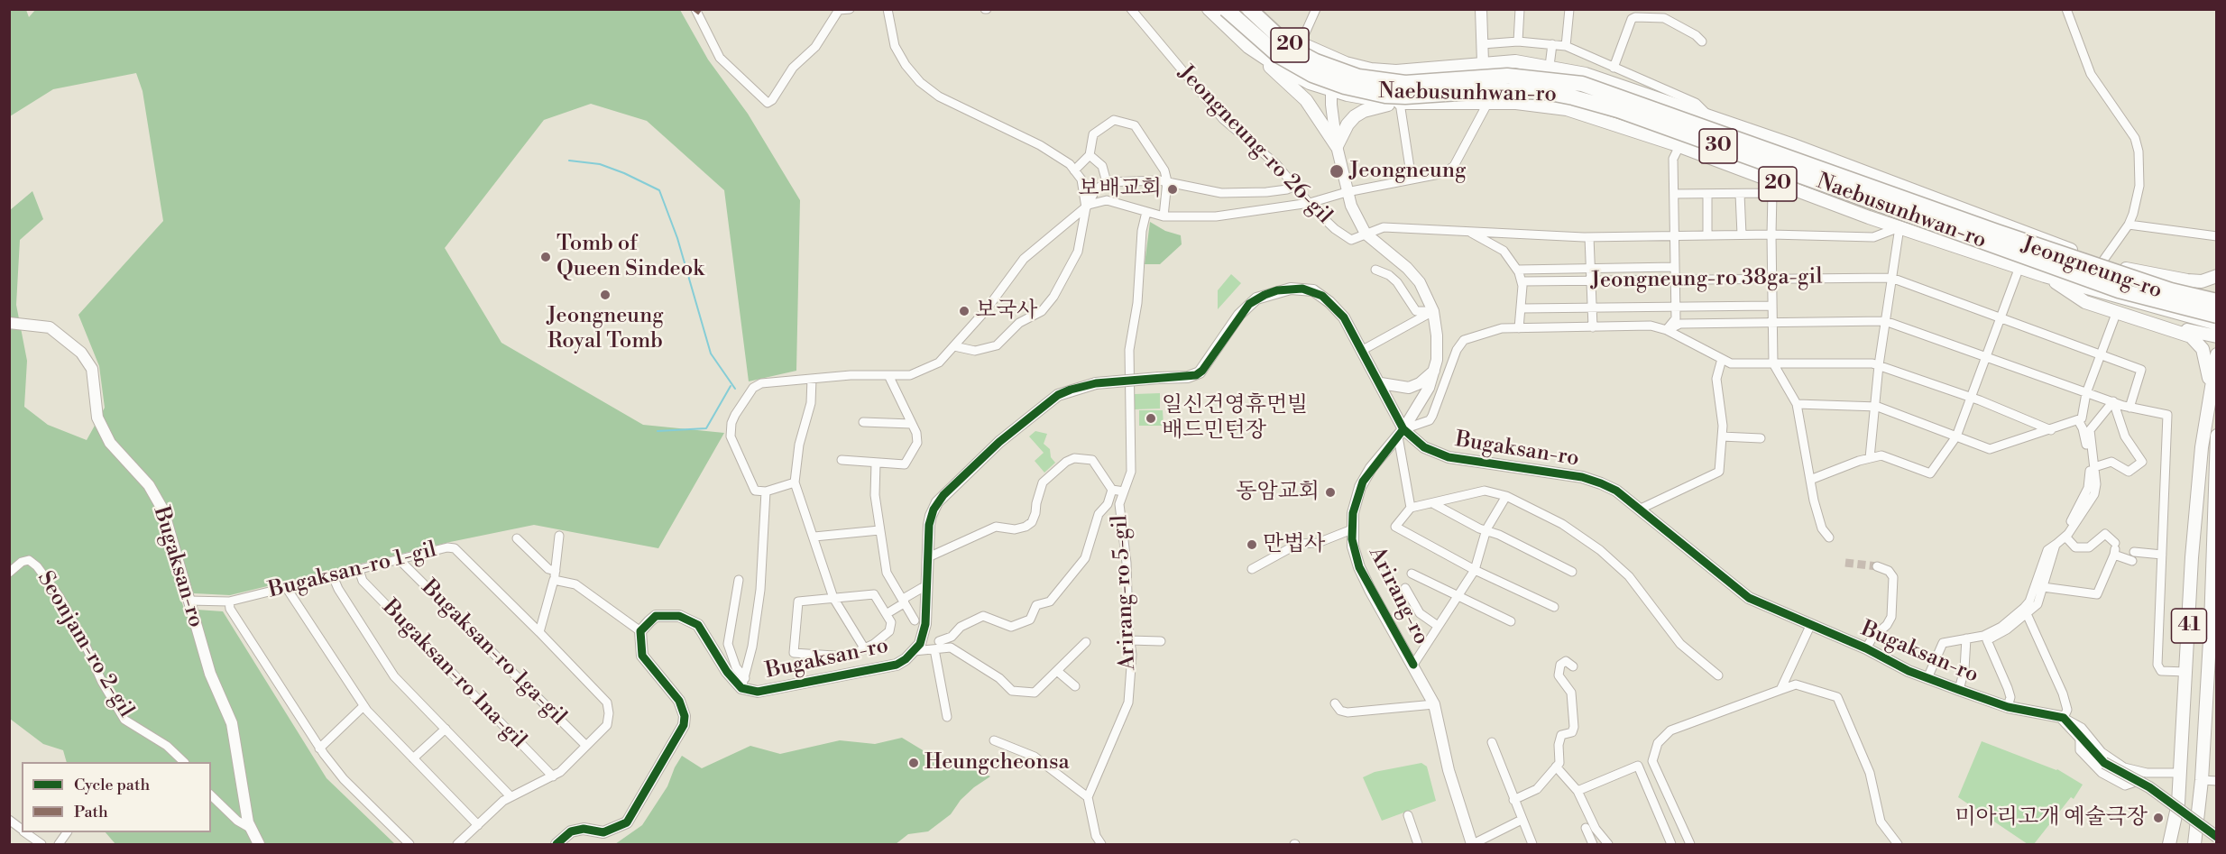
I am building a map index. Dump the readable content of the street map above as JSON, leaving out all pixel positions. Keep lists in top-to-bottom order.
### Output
{
  "streets": {
    "highway": ["Naebusunhwan-ro", "30"],
    "main road": ["20", "Jeongneung-ro", "41"],
    "street": [
      "Jeongneung-ro 26-gil",
      "Jeongneung-ro 38ga-gil",
      "Bugaksan-ro",
      "Bugaksan-ro 1-gil",
      "Arirang-ro 5-gil",
      "Arirang-ro",
      "Seonjam-ro 2-gil",
      "Bugaksan-ro 1ga-gil",
      "Bugaksan-ro 1na-gil"
    ]
  },
  "crossings": [
    ["20", "Jeongneung-ro"],
    ["Jeongneung-ro 26-gil", "Arirang-ro"],
    ["Jeongneung-ro", "Arirang-ro"],
    ["Bugaksan-ro", "Bugaksan-ro 1-gil"],
    ["Bugaksan-ro", "Arirang-ro"],
    ["Bugaksan-ro 1-gil", "Bugaksan-ro 1ga-gil"],
    ["Bugaksan-ro 1-gil", "Bugaksan-ro 1na-gil"]
  ],
  "places": [
    "Jeongneung",
    "보배교회",
    "Tomb of Queen Sindeok",
    "Jeongneung Royal Tomb",
    "보국사",
    "일신건영휴먼빌 배드민턴장",
    "동암교회",
    "만법사",
    "Heungcheonsa",
    "미아리고개 예술극장"
  ],
  "legend": ["Cycle path", "Path"]
}
